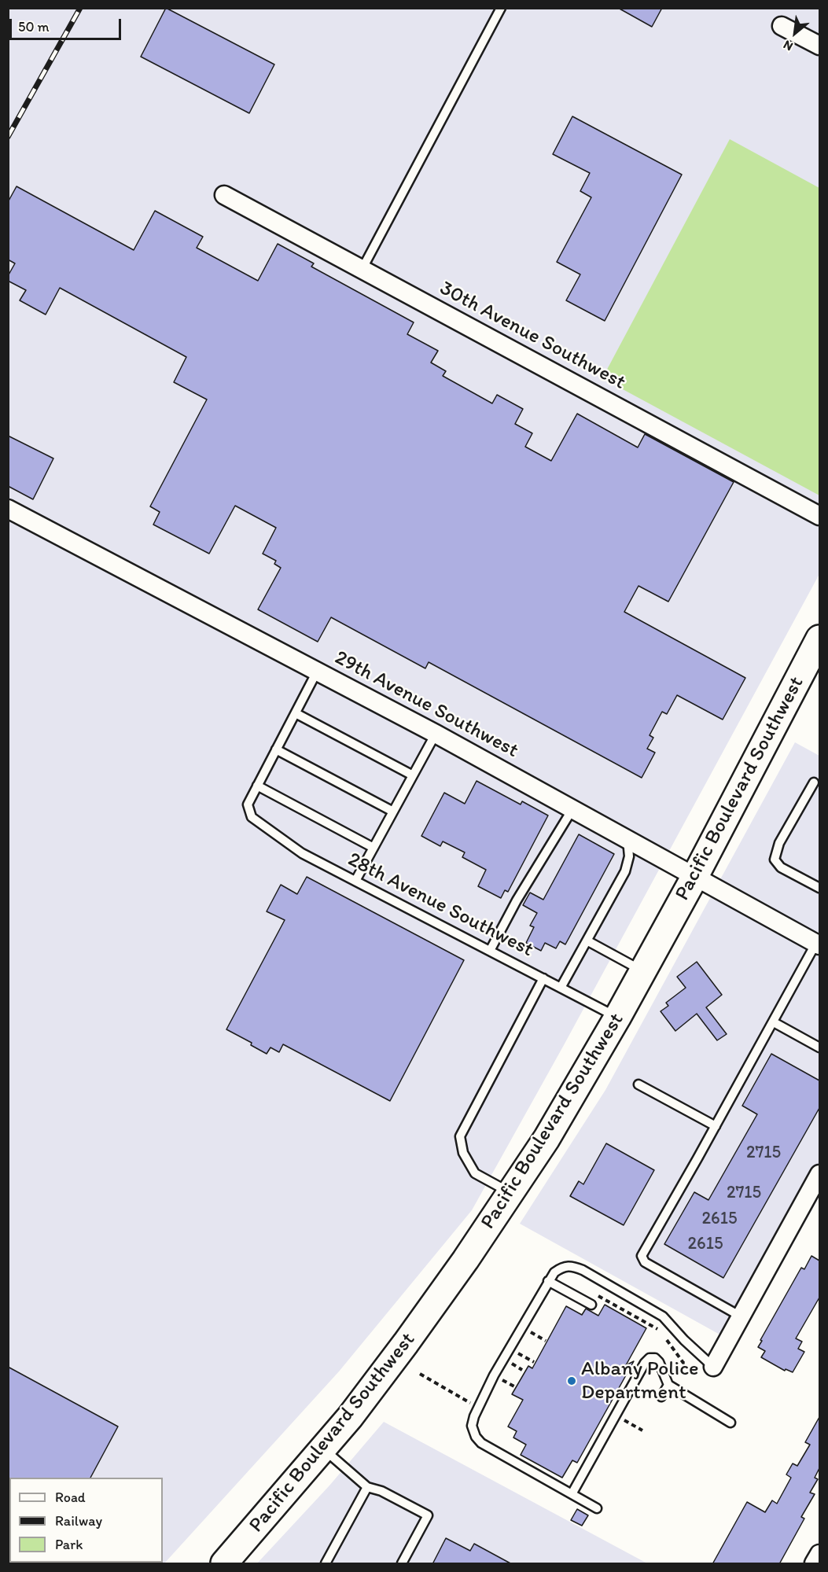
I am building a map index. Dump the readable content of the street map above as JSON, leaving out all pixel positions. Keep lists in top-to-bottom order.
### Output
{
  "streets": {
    "main road": ["Pacific Boulevard Southwest"],
    "street": ["30th Avenue Southwest", "29th Avenue Southwest"],
    "lane": ["28th Avenue Southwest"]
  },
  "crossings": [
    ["29th Avenue Southwest", "Pacific Boulevard Southwest"],
    ["Pacific Boulevard Southwest", "28th Avenue Southwest"]
  ],
  "places": ["Albany Police Department"],
  "house_numbers": [
    "2715",
    "2715",
    "2615",
    "2615"
  ],
  "legend": ["Road", "Railway", "Park"],
  "scale_bar": "50 m",
  "north": "bottom left"
}
